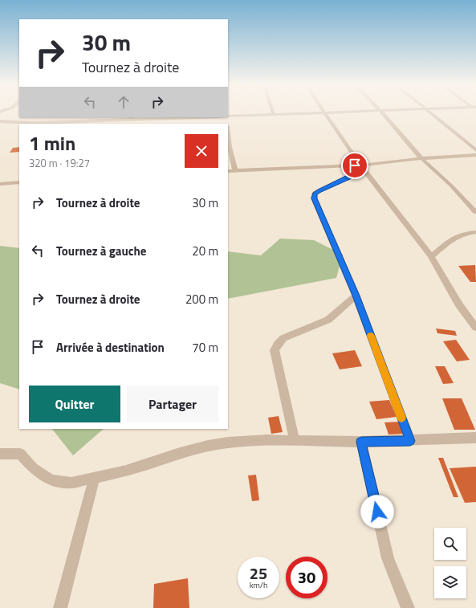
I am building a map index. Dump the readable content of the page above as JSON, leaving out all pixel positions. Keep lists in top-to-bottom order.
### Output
{
  "page": {
    "turn": ["30 m", "Tournez à droite"],
    "heading": ["1 min", "320 m · 19:27"],
    "list": [
      {
        "name": "Tournez à droite",
        "value": "30 m"
      },
      {
        "name": "Tournez à gauche",
        "value": "20 m"
      },
      {
        "name": "Tournez à droite",
        "value": "200 m"
      },
      {
        "name": "Arrivée à destination",
        "value": "70 m"
      }
    ],
    "buttons": ["Quitter", "Partager"],
    "speed": "25 km/h",
    "limit": "30"
  }
}
